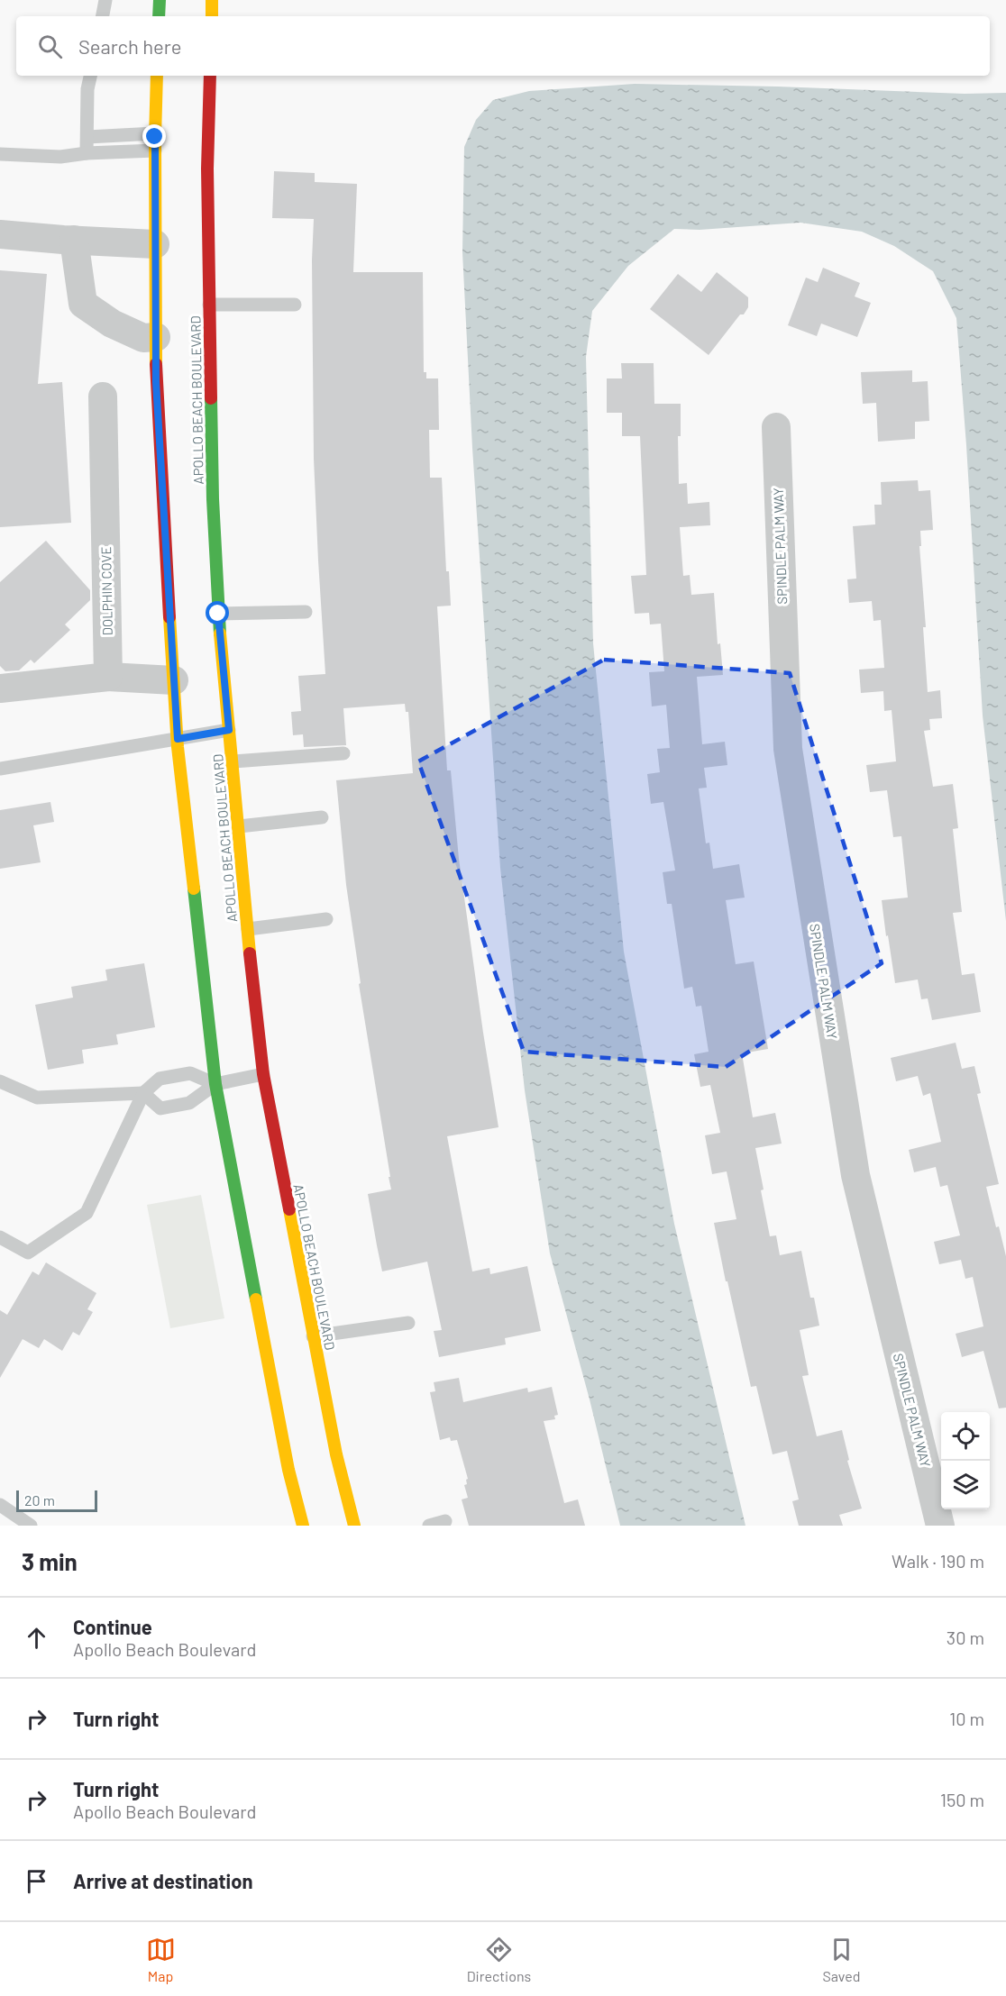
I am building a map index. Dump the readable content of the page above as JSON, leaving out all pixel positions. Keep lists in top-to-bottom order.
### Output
{
  "streets": {
    "main road": ["APOLLO BEACH BOULEVARD"],
    "street": ["SPINDLE PALM WAY", "DOLPHIN COVE"]
  },
  "scale_bar": "20 m",
  "page": {
    "search": "Search here",
    "scale": "20 m",
    "heading": ["3 min", "Walk · 190 m"],
    "list": [
      ["Continue", "Apollo Beach Boulevard", "30 m"],
      ["Turn right", "10 m"],
      ["Turn right", "Apollo Beach Boulevard", "150 m"],
      "Arrive at destination"
    ],
    "nav": ["Map", "Directions", "Saved"]
  }
}
